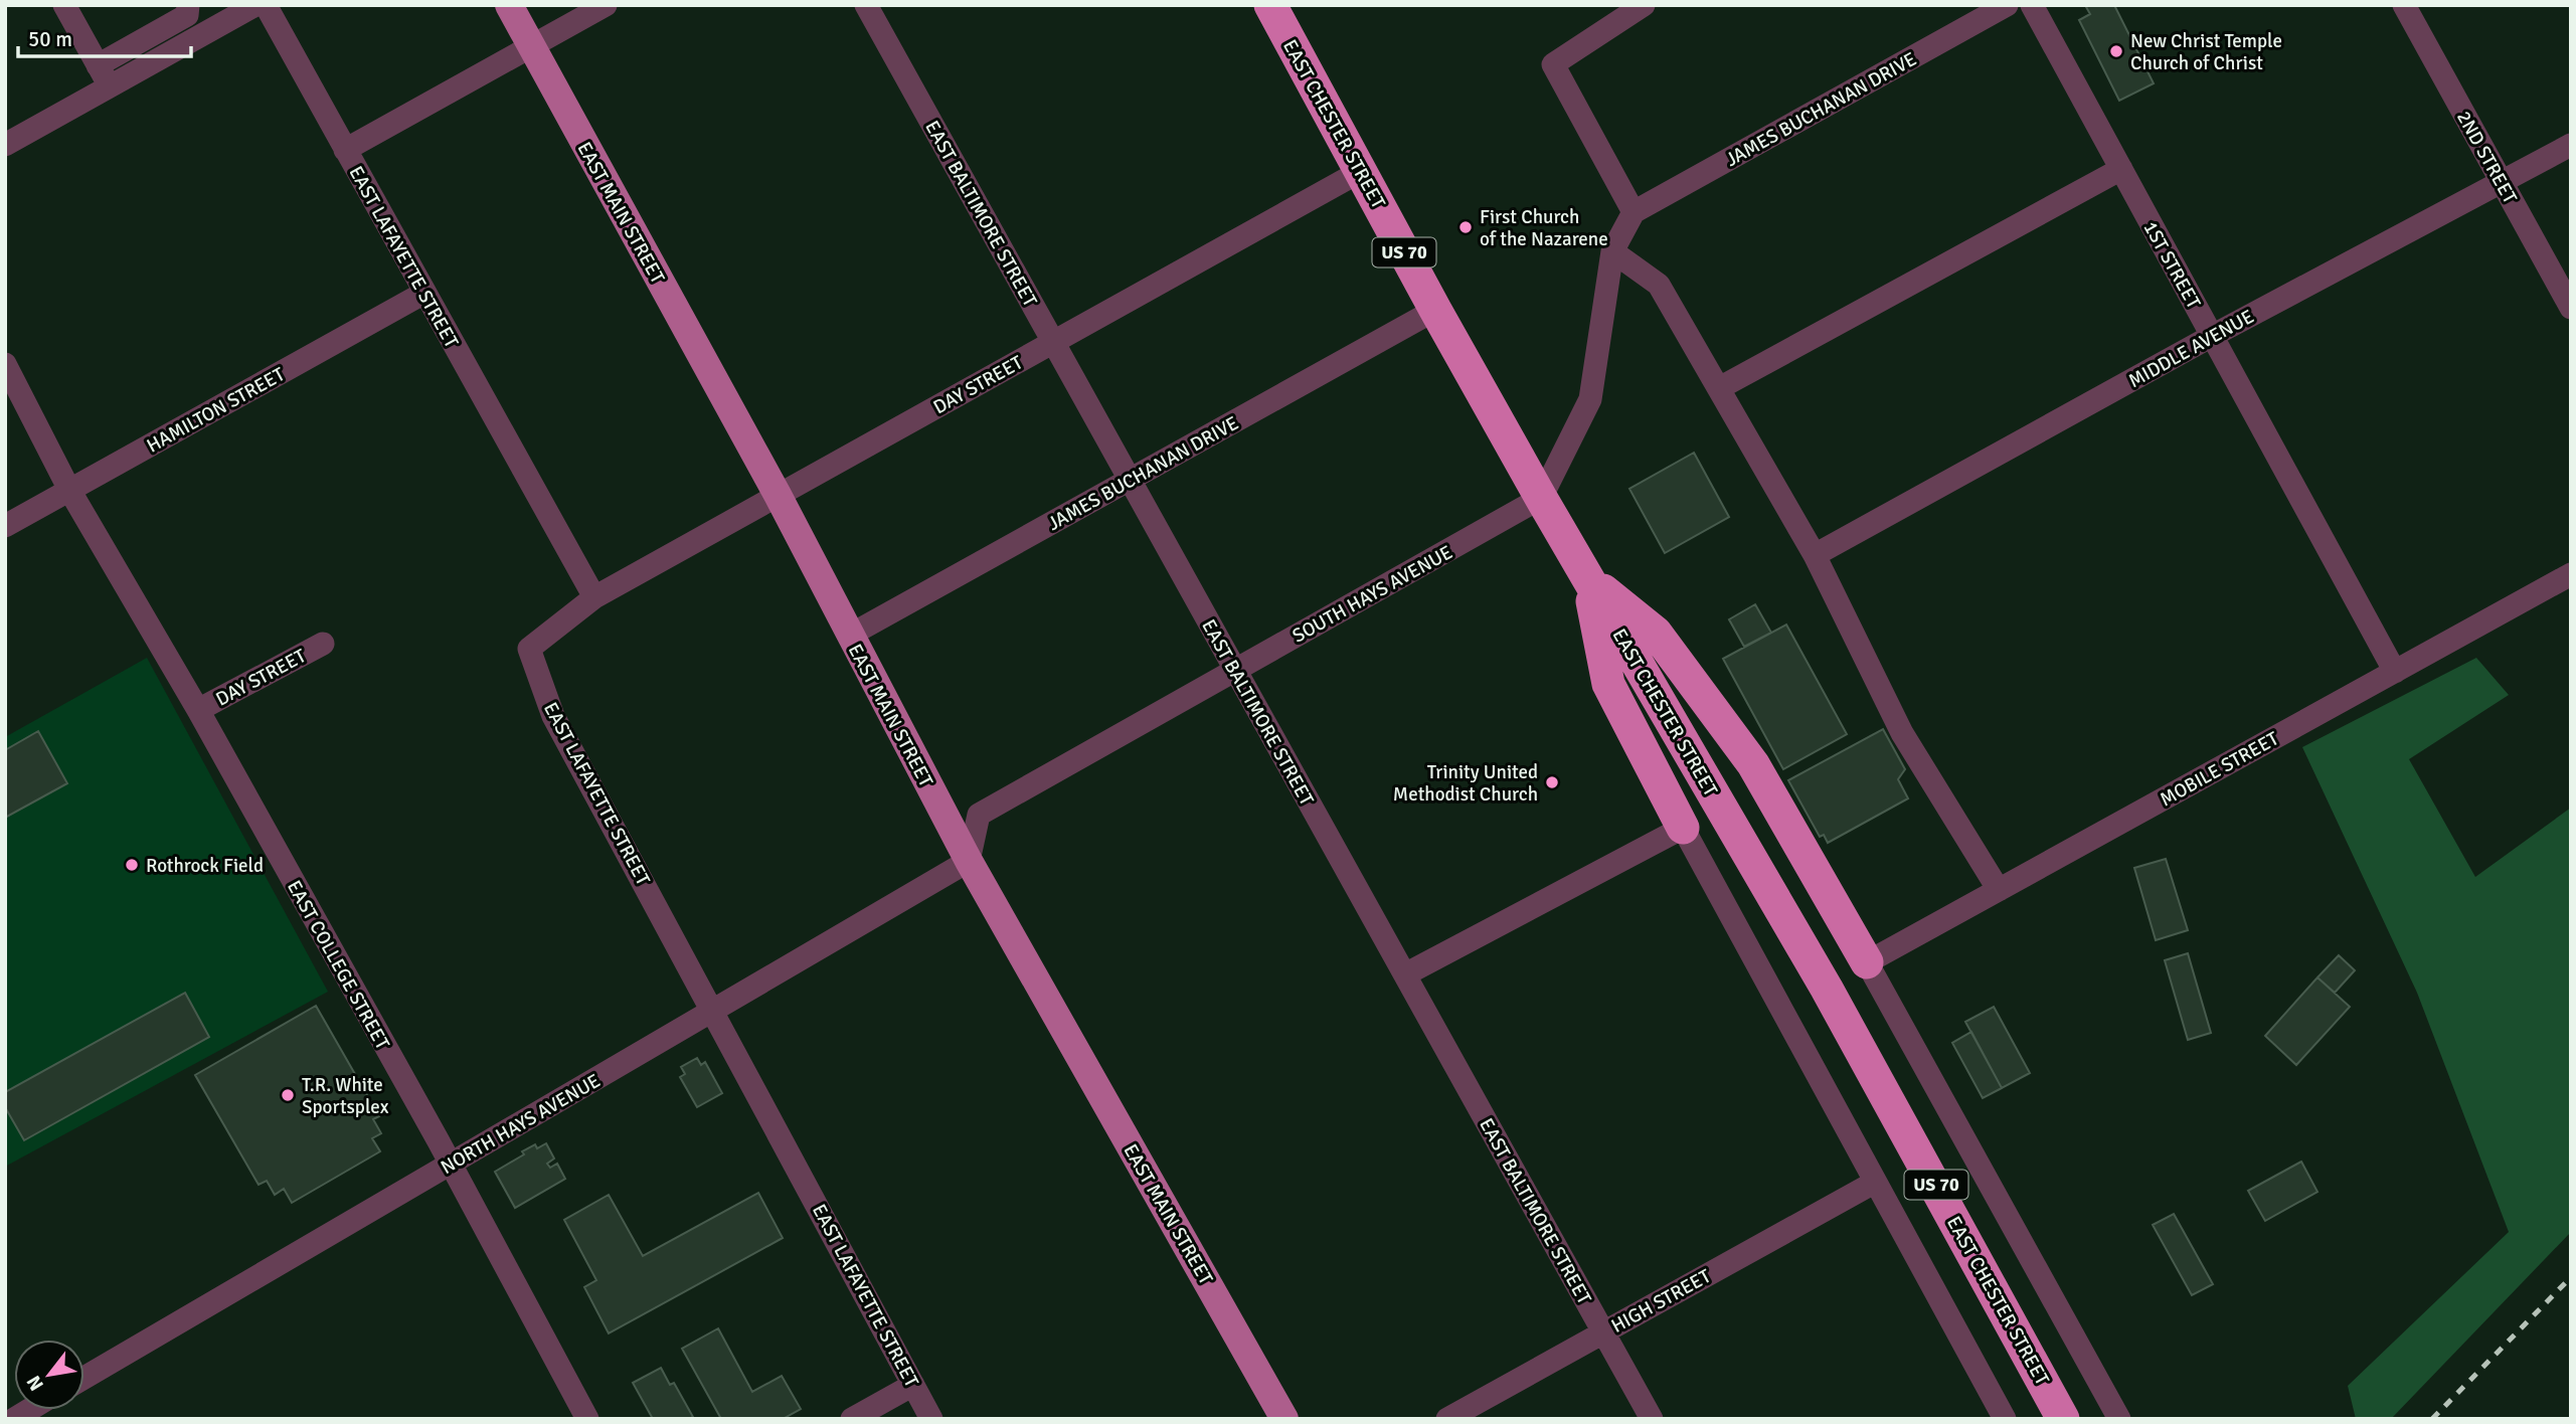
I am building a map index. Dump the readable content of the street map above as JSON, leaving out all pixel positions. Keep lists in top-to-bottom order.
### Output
{
  "streets": {
    "highway": ["EAST CHESTER STREET", "US 70"],
    "main road": ["EAST MAIN STREET"],
    "street": [
      "JAMES BUCHANAN DRIVE",
      "2ND STREET",
      "EAST BALTIMORE STREET",
      "EAST LAFAYETTE STREET",
      "1ST STREET",
      "MIDDLE AVENUE",
      "DAY STREET",
      "HAMILTON STREET",
      "SOUTH HAYS AVENUE",
      "MOBILE STREET",
      "EAST COLLEGE STREET",
      "NORTH HAYS AVENUE",
      "HIGH STREET"
    ]
  },
  "crossings": [
    ["JAMES BUCHANAN DRIVE", "EAST CHESTER STREET"],
    ["JAMES BUCHANAN DRIVE", "EAST MAIN STREET"],
    ["JAMES BUCHANAN DRIVE", "EAST BALTIMORE STREET"],
    ["EAST CHESTER STREET", "DAY STREET"],
    ["EAST CHESTER STREET", "SOUTH HAYS AVENUE"],
    ["2ND STREET", "MIDDLE AVENUE"],
    ["EAST MAIN STREET", "DAY STREET"],
    ["EAST MAIN STREET", "SOUTH HAYS AVENUE"],
    ["EAST MAIN STREET", "NORTH HAYS AVENUE"],
    ["EAST BALTIMORE STREET", "DAY STREET"],
    ["EAST BALTIMORE STREET", "SOUTH HAYS AVENUE"],
    ["EAST BALTIMORE STREET", "HIGH STREET"],
    ["EAST LAFAYETTE STREET", "DAY STREET"],
    ["EAST LAFAYETTE STREET", "HAMILTON STREET"],
    ["EAST LAFAYETTE STREET", "NORTH HAYS AVENUE"],
    ["1ST STREET", "MIDDLE AVENUE"],
    ["1ST STREET", "MOBILE STREET"],
    ["DAY STREET", "EAST COLLEGE STREET"],
    ["HAMILTON STREET", "EAST COLLEGE STREET"],
    ["SOUTH HAYS AVENUE", "NORTH HAYS AVENUE"],
    ["EAST COLLEGE STREET", "NORTH HAYS AVENUE"]
  ],
  "places": [
    "New Christ Temple Church of Christ",
    "First Church of the Nazarene",
    "Trinity United Methodist Church",
    "Rothrock Field",
    "T.R. White Sportsplex"
  ],
  "scale_bar": "50 m",
  "north": "bottom left"
}
